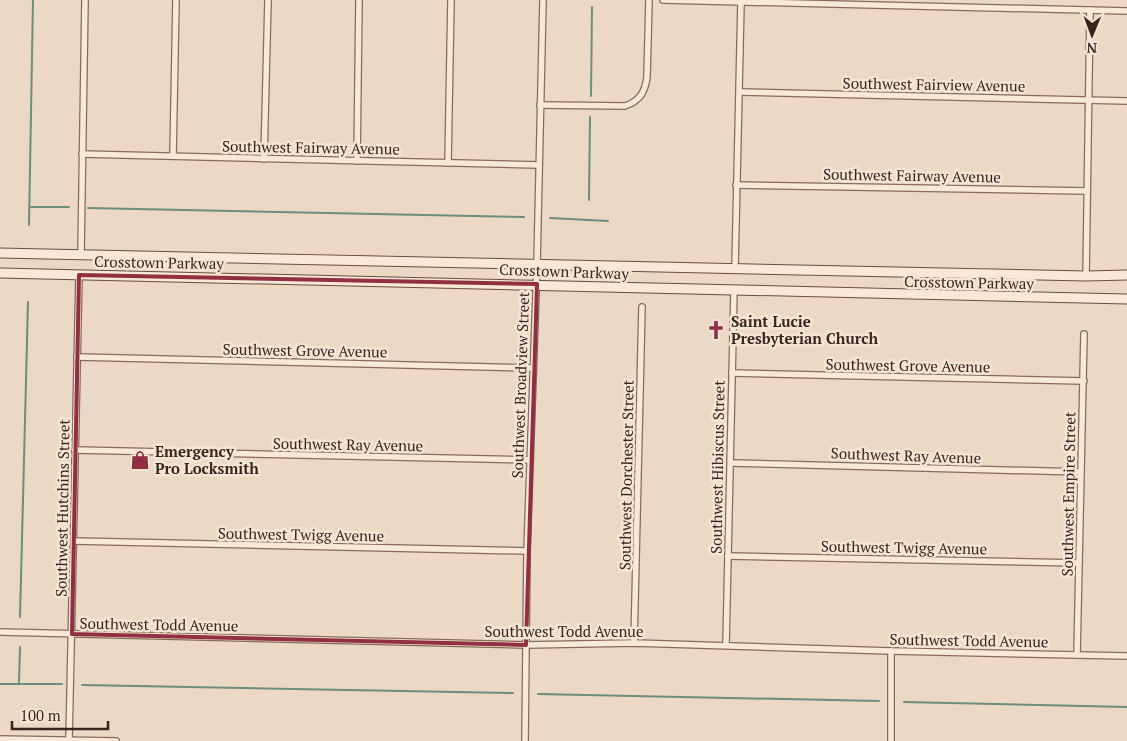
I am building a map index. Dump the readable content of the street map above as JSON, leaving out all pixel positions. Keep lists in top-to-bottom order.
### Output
{
  "streets": {
    "main road": ["Crosstown Parkway"],
    "street": [
      "Southwest Fairview Avenue",
      "Southwest Fairway Avenue",
      "Southwest Grove Avenue",
      "Southwest Broadview Street",
      "Southwest Ray Avenue",
      "Southwest Hibiscus Street",
      "Southwest Dorchester Street",
      "Southwest Empire Street",
      "Southwest Hutchins Street",
      "Southwest Twigg Avenue",
      "Southwest Todd Avenue"
    ]
  },
  "crossings": [
    ["Southwest Fairway Avenue", "Southwest Broadview Street"],
    ["Crosstown Parkway", "Southwest Broadview Street"],
    ["Crosstown Parkway", "Southwest Hibiscus Street"],
    ["Crosstown Parkway", "Southwest Hutchins Street"],
    ["Southwest Grove Avenue", "Southwest Broadview Street"],
    ["Southwest Grove Avenue", "Southwest Hibiscus Street"],
    ["Southwest Grove Avenue", "Southwest Empire Street"],
    ["Southwest Grove Avenue", "Southwest Hutchins Street"],
    ["Southwest Broadview Street", "Southwest Ray Avenue"],
    ["Southwest Broadview Street", "Southwest Twigg Avenue"],
    ["Southwest Broadview Street", "Southwest Todd Avenue"],
    ["Southwest Ray Avenue", "Southwest Hibiscus Street"],
    ["Southwest Ray Avenue", "Southwest Empire Street"],
    ["Southwest Ray Avenue", "Southwest Hutchins Street"],
    ["Southwest Hibiscus Street", "Southwest Twigg Avenue"],
    ["Southwest Hibiscus Street", "Southwest Todd Avenue"],
    ["Southwest Dorchester Street", "Southwest Todd Avenue"],
    ["Southwest Empire Street", "Southwest Twigg Avenue"],
    ["Southwest Empire Street", "Southwest Todd Avenue"],
    ["Southwest Hutchins Street", "Southwest Twigg Avenue"],
    ["Southwest Hutchins Street", "Southwest Todd Avenue"]
  ],
  "places": {
    "church": ["Saint Lucie Presbyterian Church"],
    "shop": ["Emergency Pro Locksmith"]
  },
  "scale_bar": "100 m",
  "north": "bottom"
}
